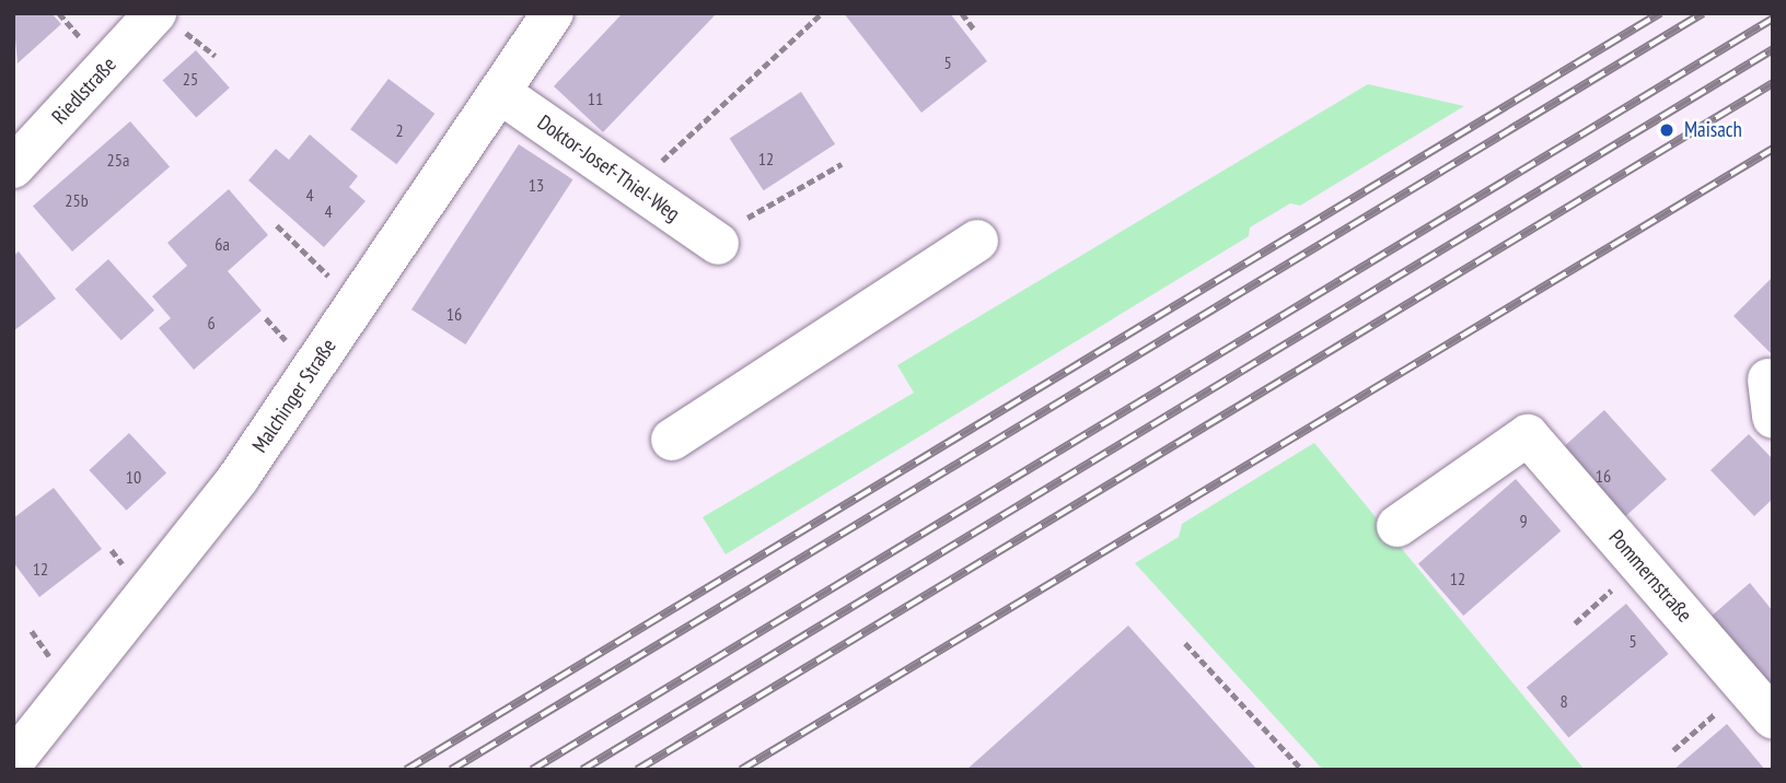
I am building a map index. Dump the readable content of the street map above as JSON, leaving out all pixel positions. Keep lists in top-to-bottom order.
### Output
{
  "streets": {
    "street": [
      "Riedlstraße",
      "Doktor-Josef-Thiel-Weg",
      "Malchinger Straße",
      "Pommernstraße"
    ]
  },
  "crossings": [
    ["Doktor-Josef-Thiel-Weg", "Malchinger Straße"]
  ],
  "places": ["Maisach"],
  "house_numbers": [
    "5",
    "25",
    "11",
    "2",
    "12",
    "25a",
    "13",
    "4",
    "25b",
    "4",
    "6a",
    "16",
    "6",
    "16",
    "10",
    "9",
    "12",
    "12",
    "5",
    "8"
  ]
}
